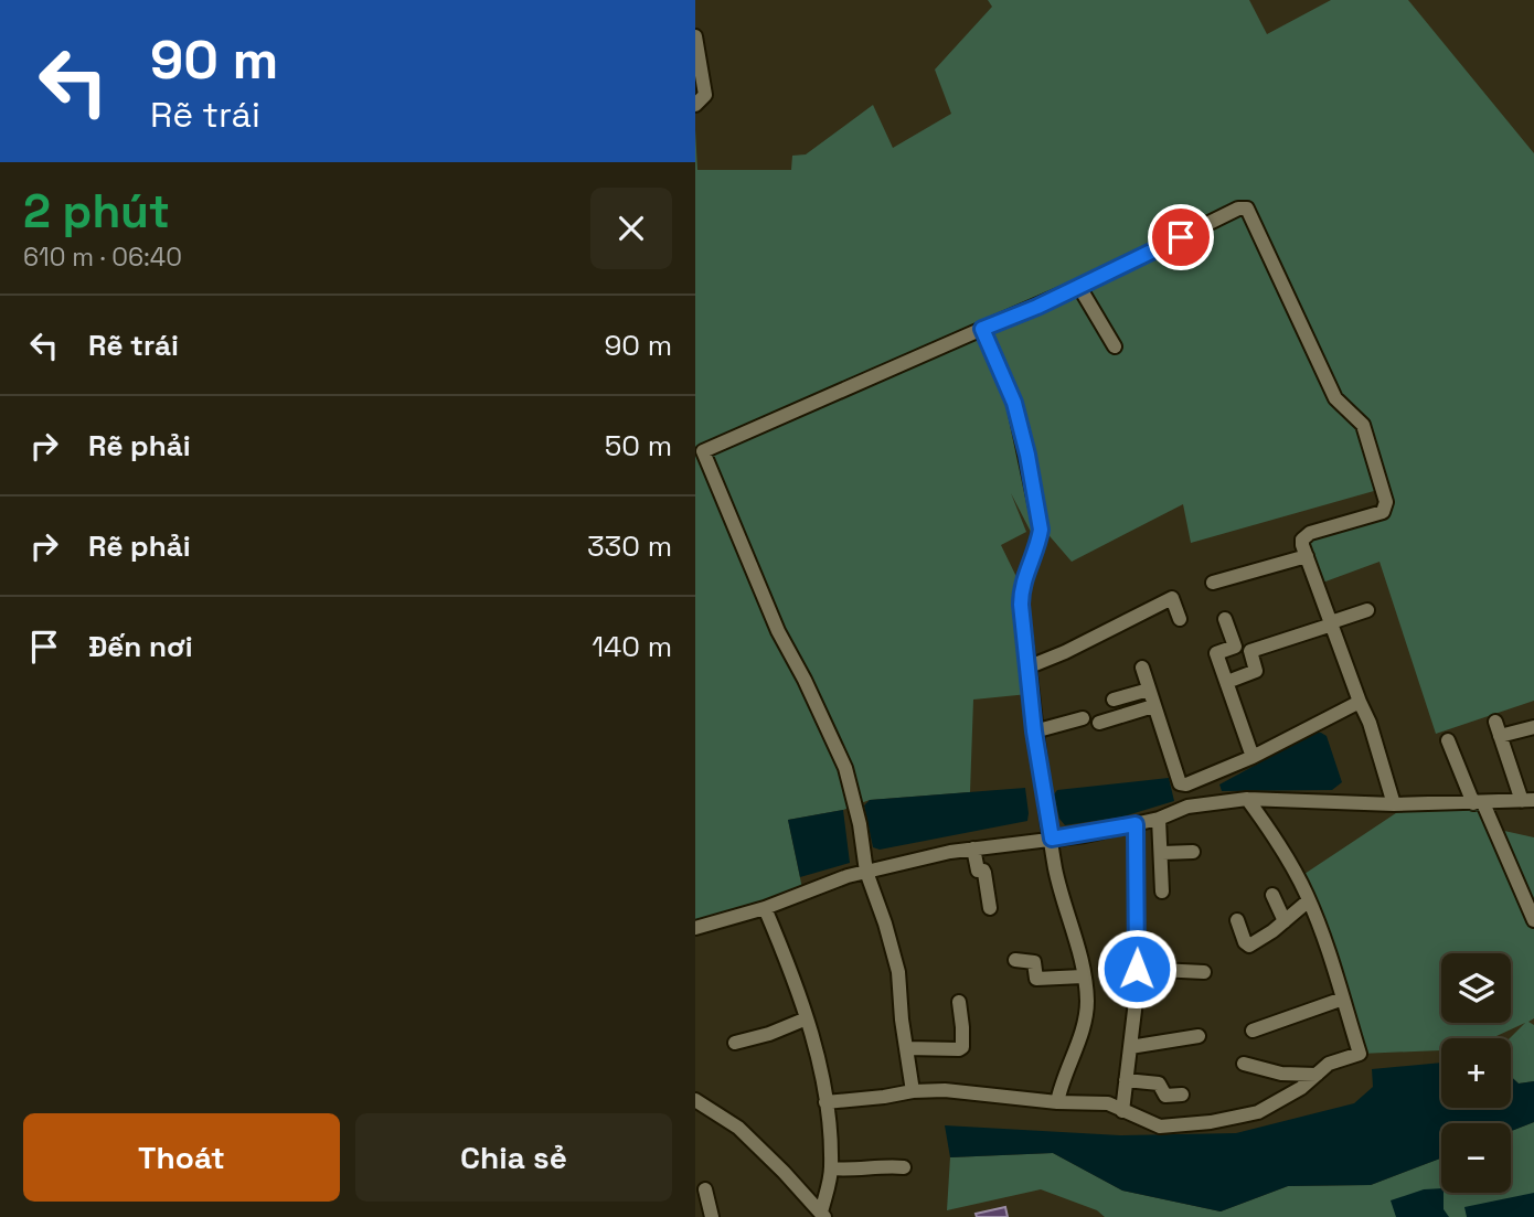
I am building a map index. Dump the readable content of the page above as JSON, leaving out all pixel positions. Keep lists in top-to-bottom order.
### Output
{
  "page": {
    "turn": ["90 m", "Rẽ trái"],
    "heading": ["2 phút", "610 m · 06:40"],
    "list": [
      {
        "name": "Rẽ trái",
        "value": "90 m"
      },
      {
        "name": "Rẽ phải",
        "value": "50 m"
      },
      {
        "name": "Rẽ phải",
        "value": "330 m"
      },
      {
        "name": "Đến nơi",
        "value": "140 m"
      }
    ],
    "map_buttons": ["+", "−"],
    "buttons": ["Thoát", "Chia sẻ"]
  }
}
